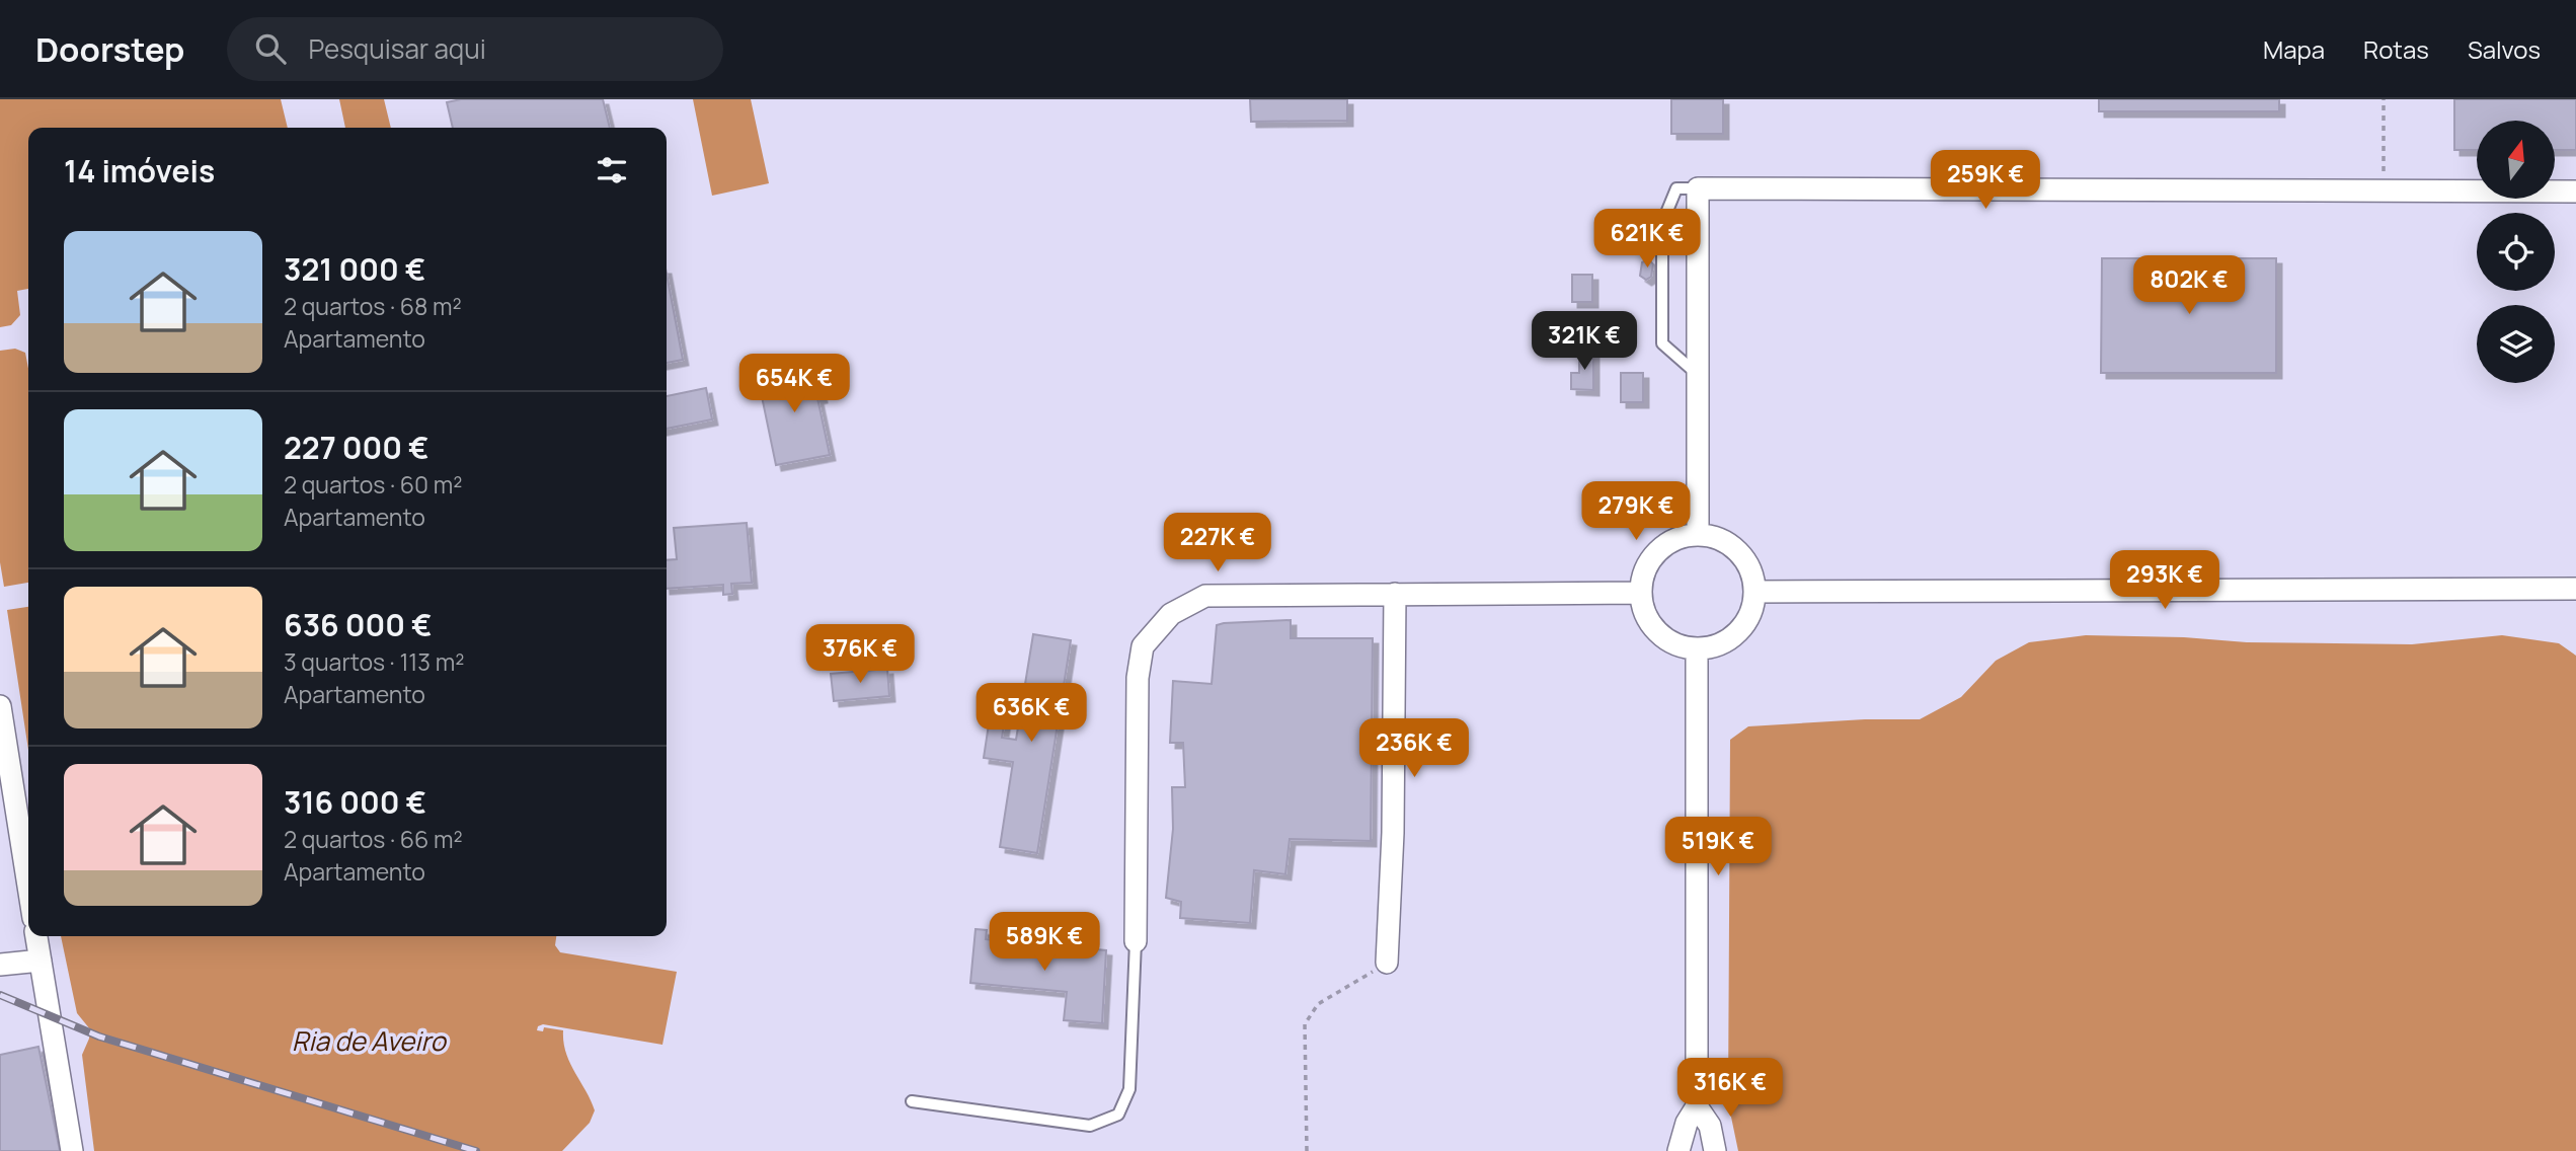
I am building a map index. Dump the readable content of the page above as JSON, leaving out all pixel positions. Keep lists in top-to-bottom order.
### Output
{
  "water": ["Ria de Aveiro"],
  "north": "top",
  "page": {
    "header": "Doorstep",
    "search": "Pesquisar aqui",
    "nav": ["Mapa", "Rotas", "Salvos"],
    "heading": "14 imóveis",
    "price": [
      "259K €",
      "621K €",
      "802K €",
      "321K €",
      "654K €",
      "279K €",
      "227K €",
      "293K €",
      "376K €",
      "636K €",
      "236K €",
      "519K €",
      "589K €",
      "316K €"
    ],
    "list": [
      {
        "name": "321 000 €",
        "note": "2 quartos · 68 m² · Apartamento"
      },
      {
        "name": "227 000 €",
        "note": "2 quartos · 60 m² · Apartamento"
      },
      {
        "name": "636 000 €",
        "note": "3 quartos · 113 m² · Apartamento"
      },
      {
        "name": "316 000 €",
        "note": "2 quartos · 66 m² · Apartamento"
      }
    ]
  }
}
